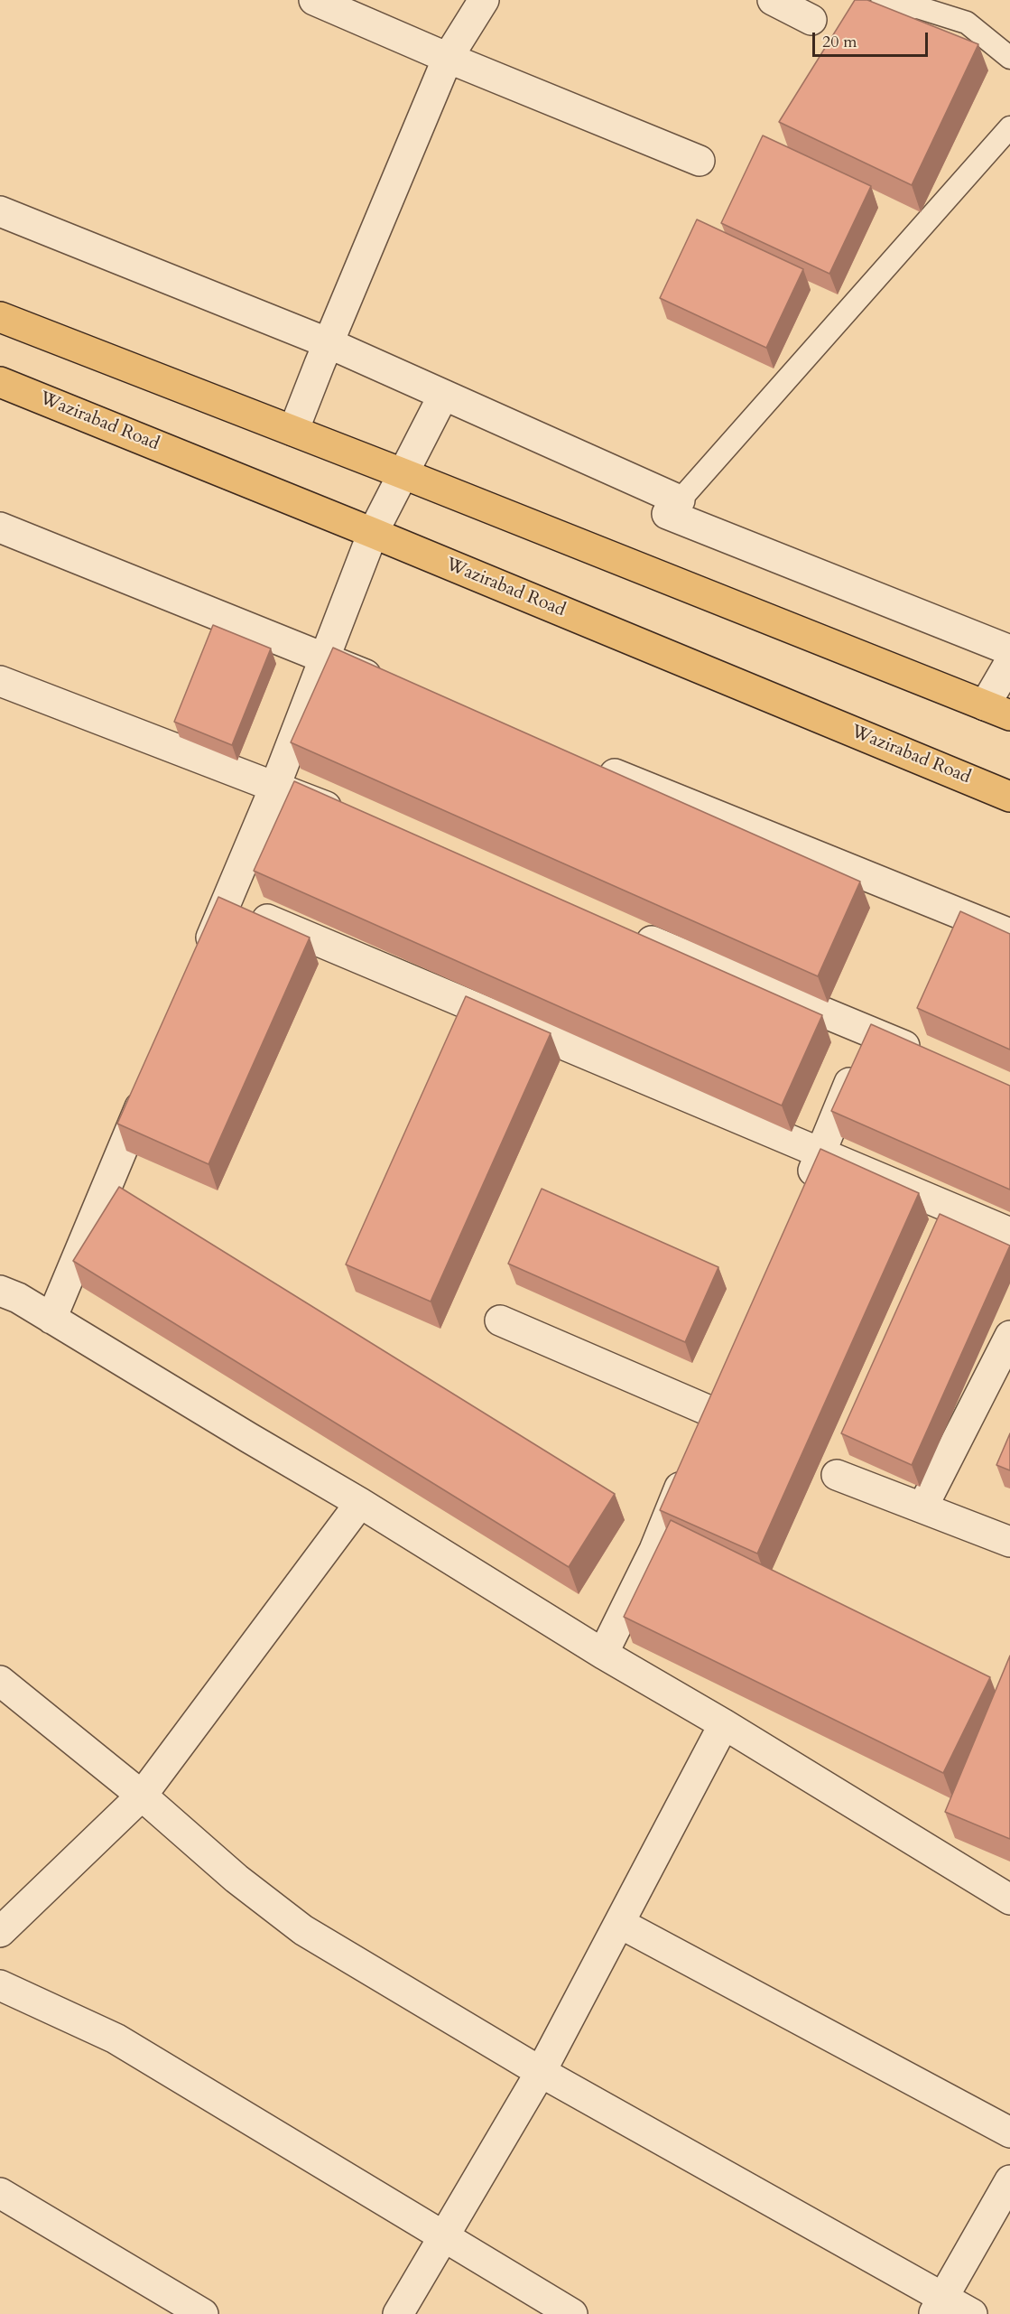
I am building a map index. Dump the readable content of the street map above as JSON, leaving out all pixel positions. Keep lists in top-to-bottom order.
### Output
{
  "streets": {
    "highway": ["Wazirabad Road"]
  },
  "scale_bar": "20 m"
}
